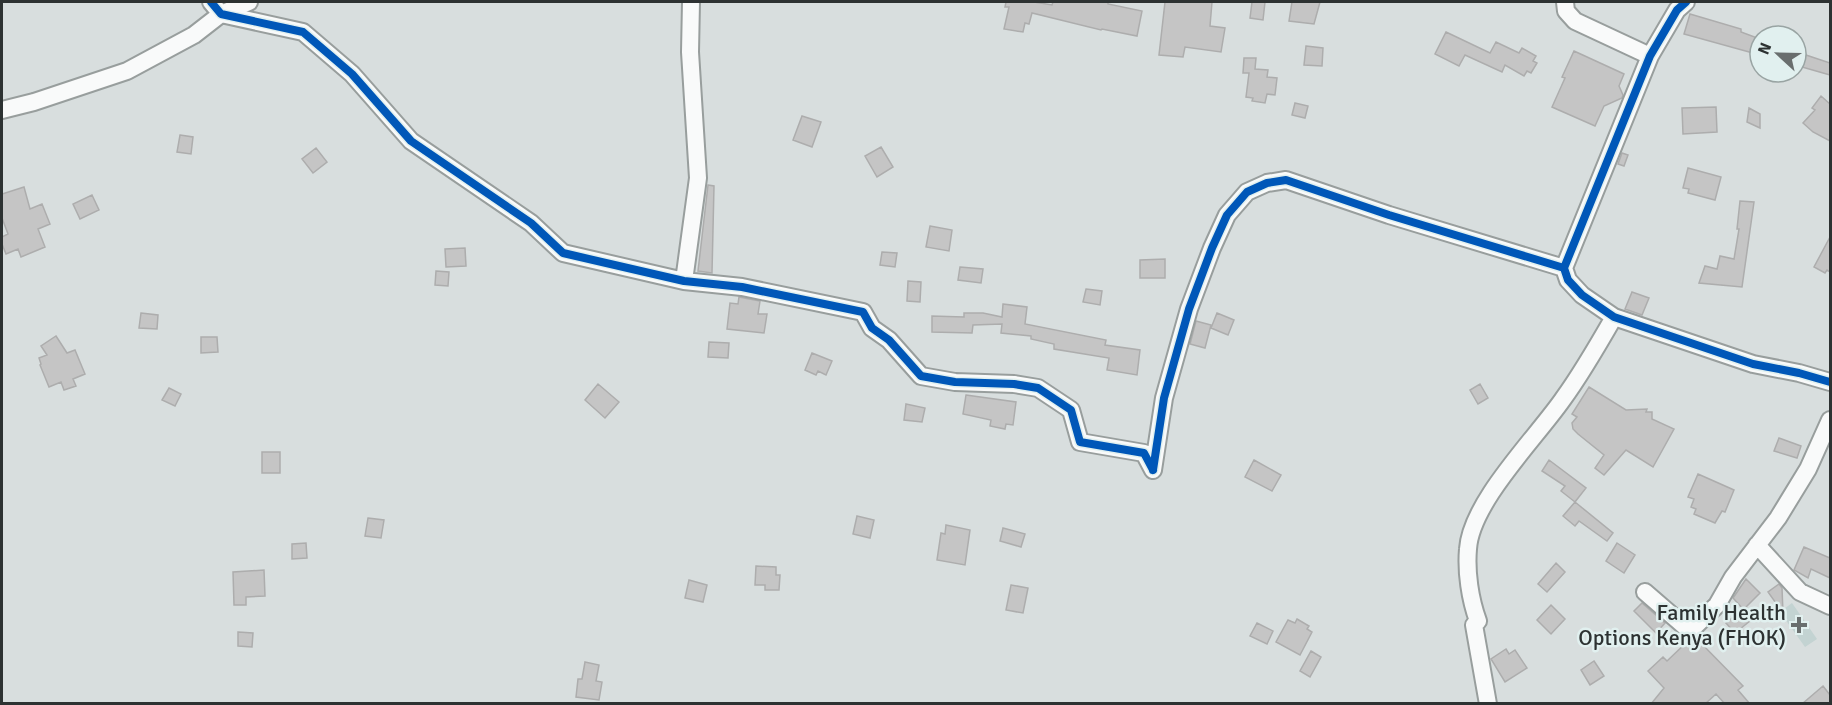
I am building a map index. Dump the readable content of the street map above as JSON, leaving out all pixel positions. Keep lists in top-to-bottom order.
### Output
{
  "places": {
    "health": ["Family Health Options Kenya (FHOK)"]
  },
  "north": "left"
}
